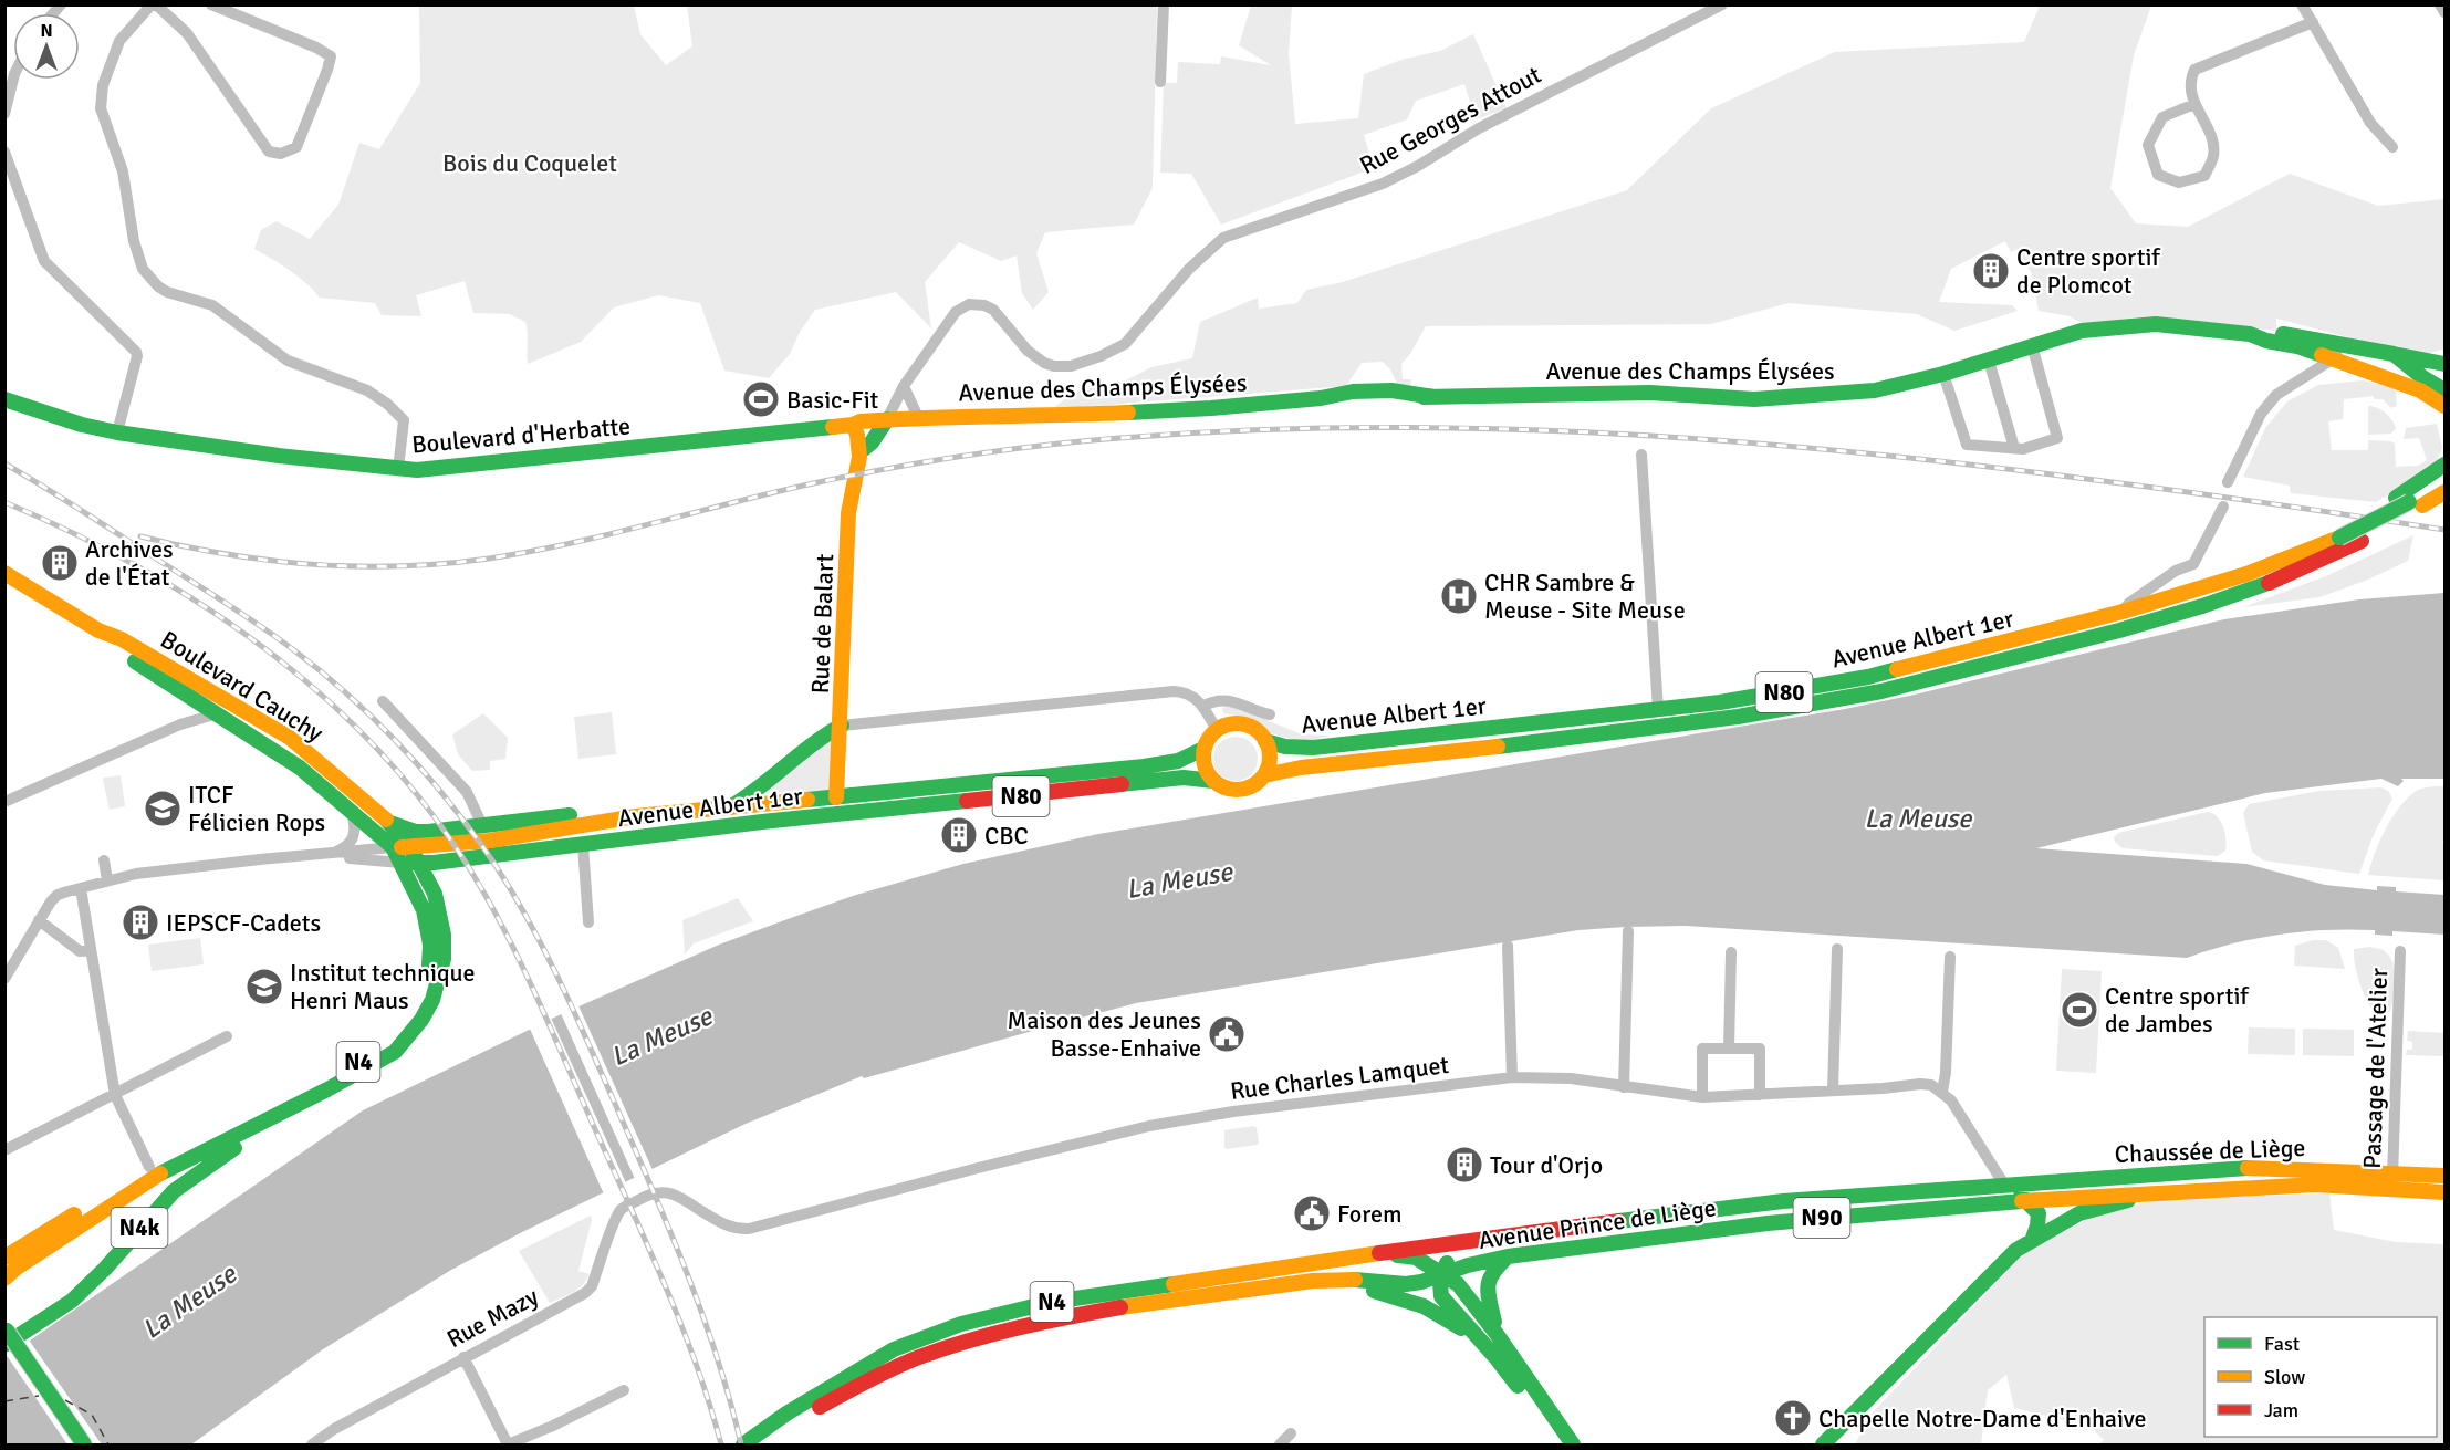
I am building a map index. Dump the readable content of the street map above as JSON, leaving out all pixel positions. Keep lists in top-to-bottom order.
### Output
{
  "streets": {
    "main road": [
      "Avenue des Champs Élysées",
      "Boulevard d'Herbatte",
      "Rue de Balart",
      "Avenue Albert 1er",
      "Boulevard Cauchy",
      "N80",
      "N4",
      "Chaussée de Liège",
      "N90",
      "Avenue Prince de Liège",
      "N4k"
    ],
    "street": [
      "Rue Georges Attout",
      "Passage de l'Atelier",
      "Rue Charles Lamquet",
      "Rue Mazy"
    ]
  },
  "crossings": [
    ["Avenue des Champs Élysées", "Boulevard d'Herbatte"],
    ["Boulevard d'Herbatte", "Rue de Balart"],
    ["Rue de Balart", "Avenue Albert 1er"],
    ["Avenue Albert 1er", "Boulevard Cauchy"],
    ["Avenue Albert 1er", "N80"],
    ["Avenue Albert 1er", "N4"],
    ["Boulevard Cauchy", "N4"],
    ["N4", "Avenue Prince de Liège"],
    ["N4", "N4k"],
    ["Passage de l'Atelier", "Chaussée de Liège"],
    ["Rue Charles Lamquet", "Rue Mazy"],
    ["Chaussée de Liège", "Avenue Prince de Liège"]
  ],
  "water": ["La Meuse"],
  "parks": ["Bois du Coquelet"],
  "places": {
    "building": [
      "Centre sportif de Plomcot",
      "Archives de l'État",
      "CBC",
      "IEPSCF-Cadets",
      "Tour d'Orjo"
    ],
    "sports": ["Basic-Fit", "Centre sportif de Jambes"],
    "hospital": ["CHR Sambre & Meuse - Site Meuse"],
    "school or university": ["ITCF Félicien Rops", "Institut technique Henri Maus"],
    "public building": ["Maison des Jeunes Basse-Enhaive", "Forem"],
    "church": ["Chapelle Notre-Dame d'Enhaive"]
  },
  "legend": ["Fast", "Slow", "Jam"],
  "north": "top"
}
